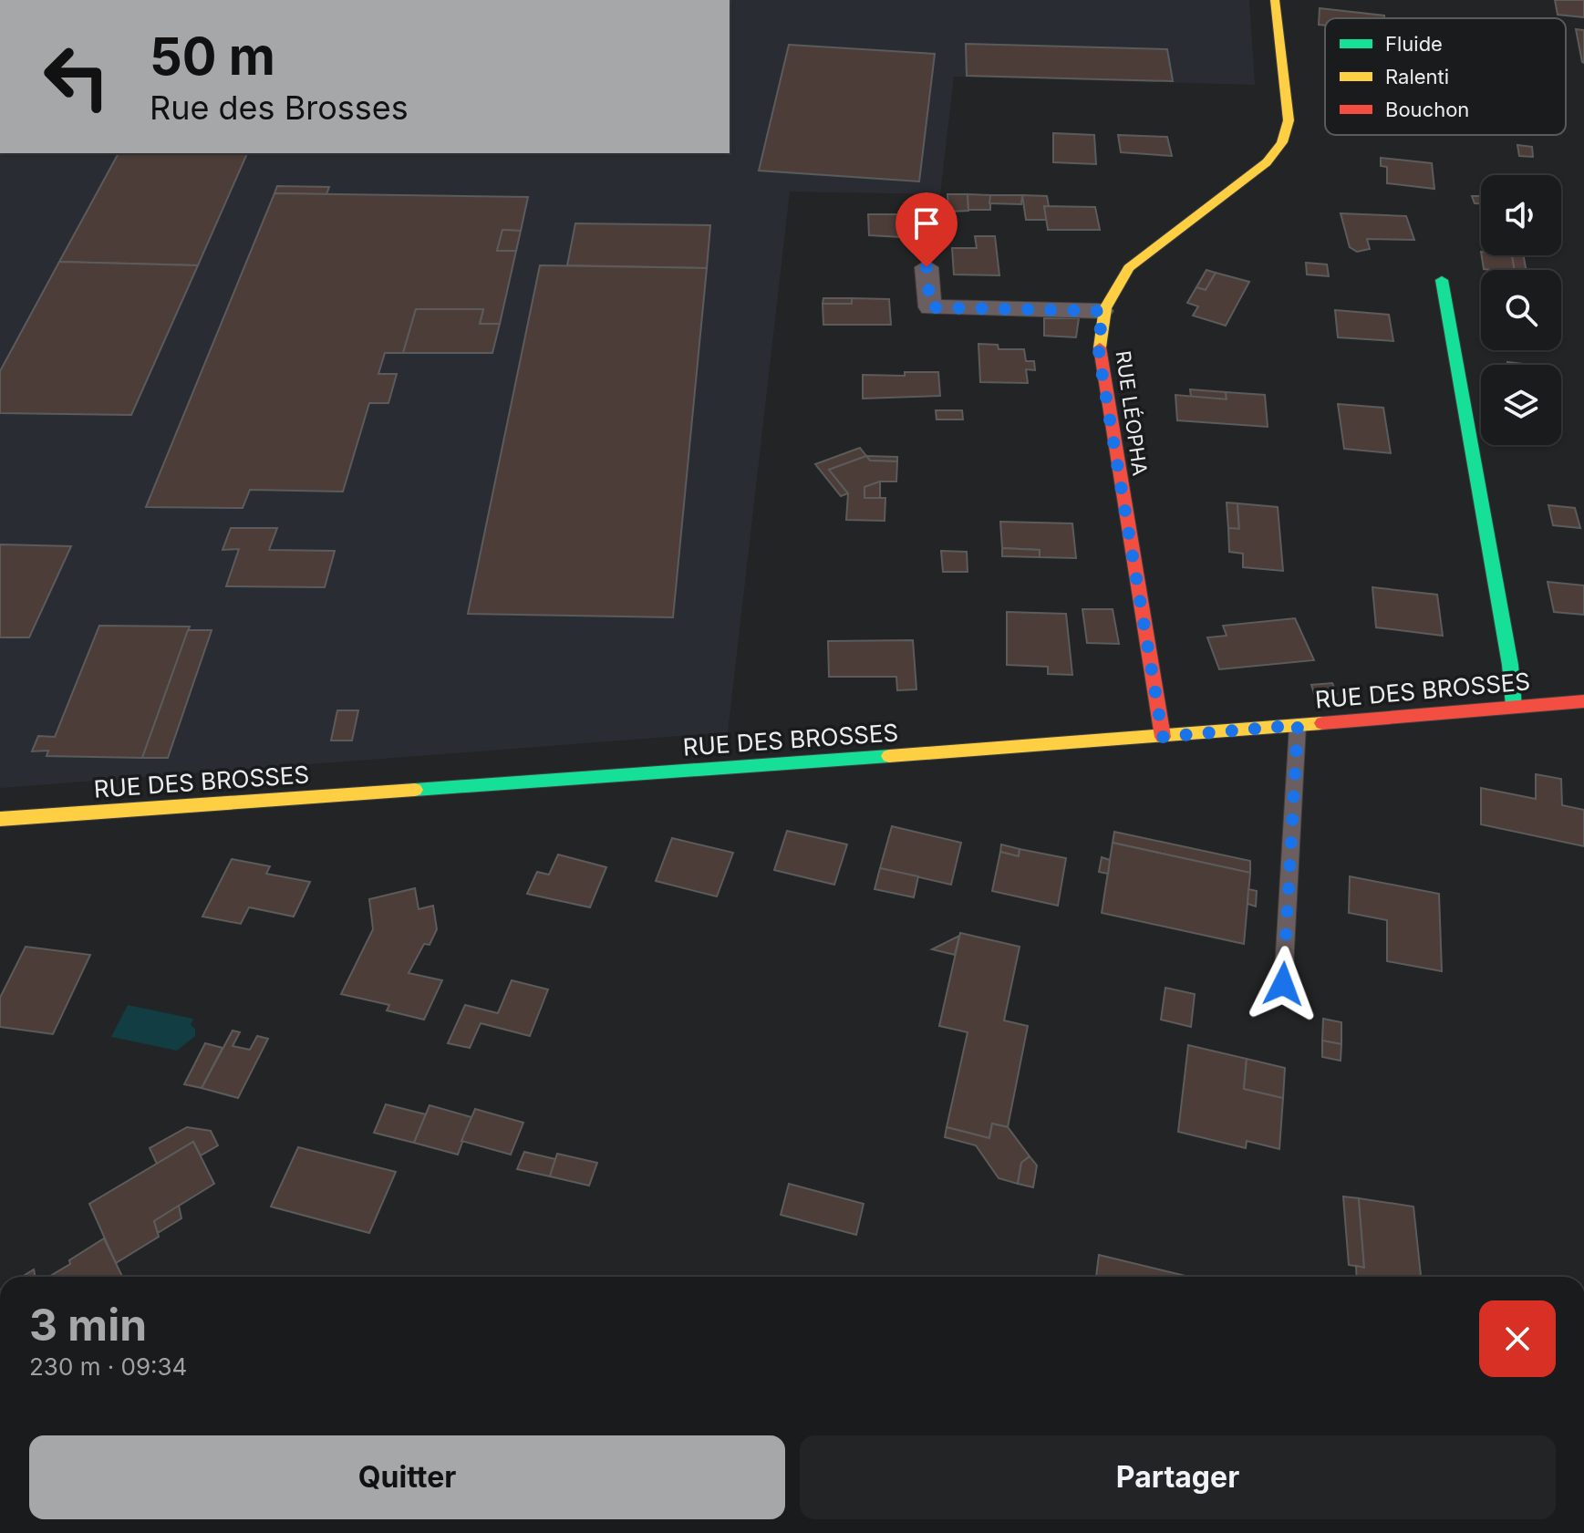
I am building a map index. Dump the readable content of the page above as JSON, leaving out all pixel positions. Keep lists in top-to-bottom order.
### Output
{
  "streets": {
    "street": ["RUE LÉOPHA", "RUE DES BROSSES"]
  },
  "crossings": [
    ["RUE LÉOPHA", "RUE DES BROSSES"]
  ],
  "legend": ["Fluide", "Ralenti", "Bouchon"],
  "page": {
    "turn": ["50 m", "Rue des Brosses"],
    "heading": ["3 min", "230 m · 09:34"],
    "buttons": ["Quitter", "Partager"]
  }
}
